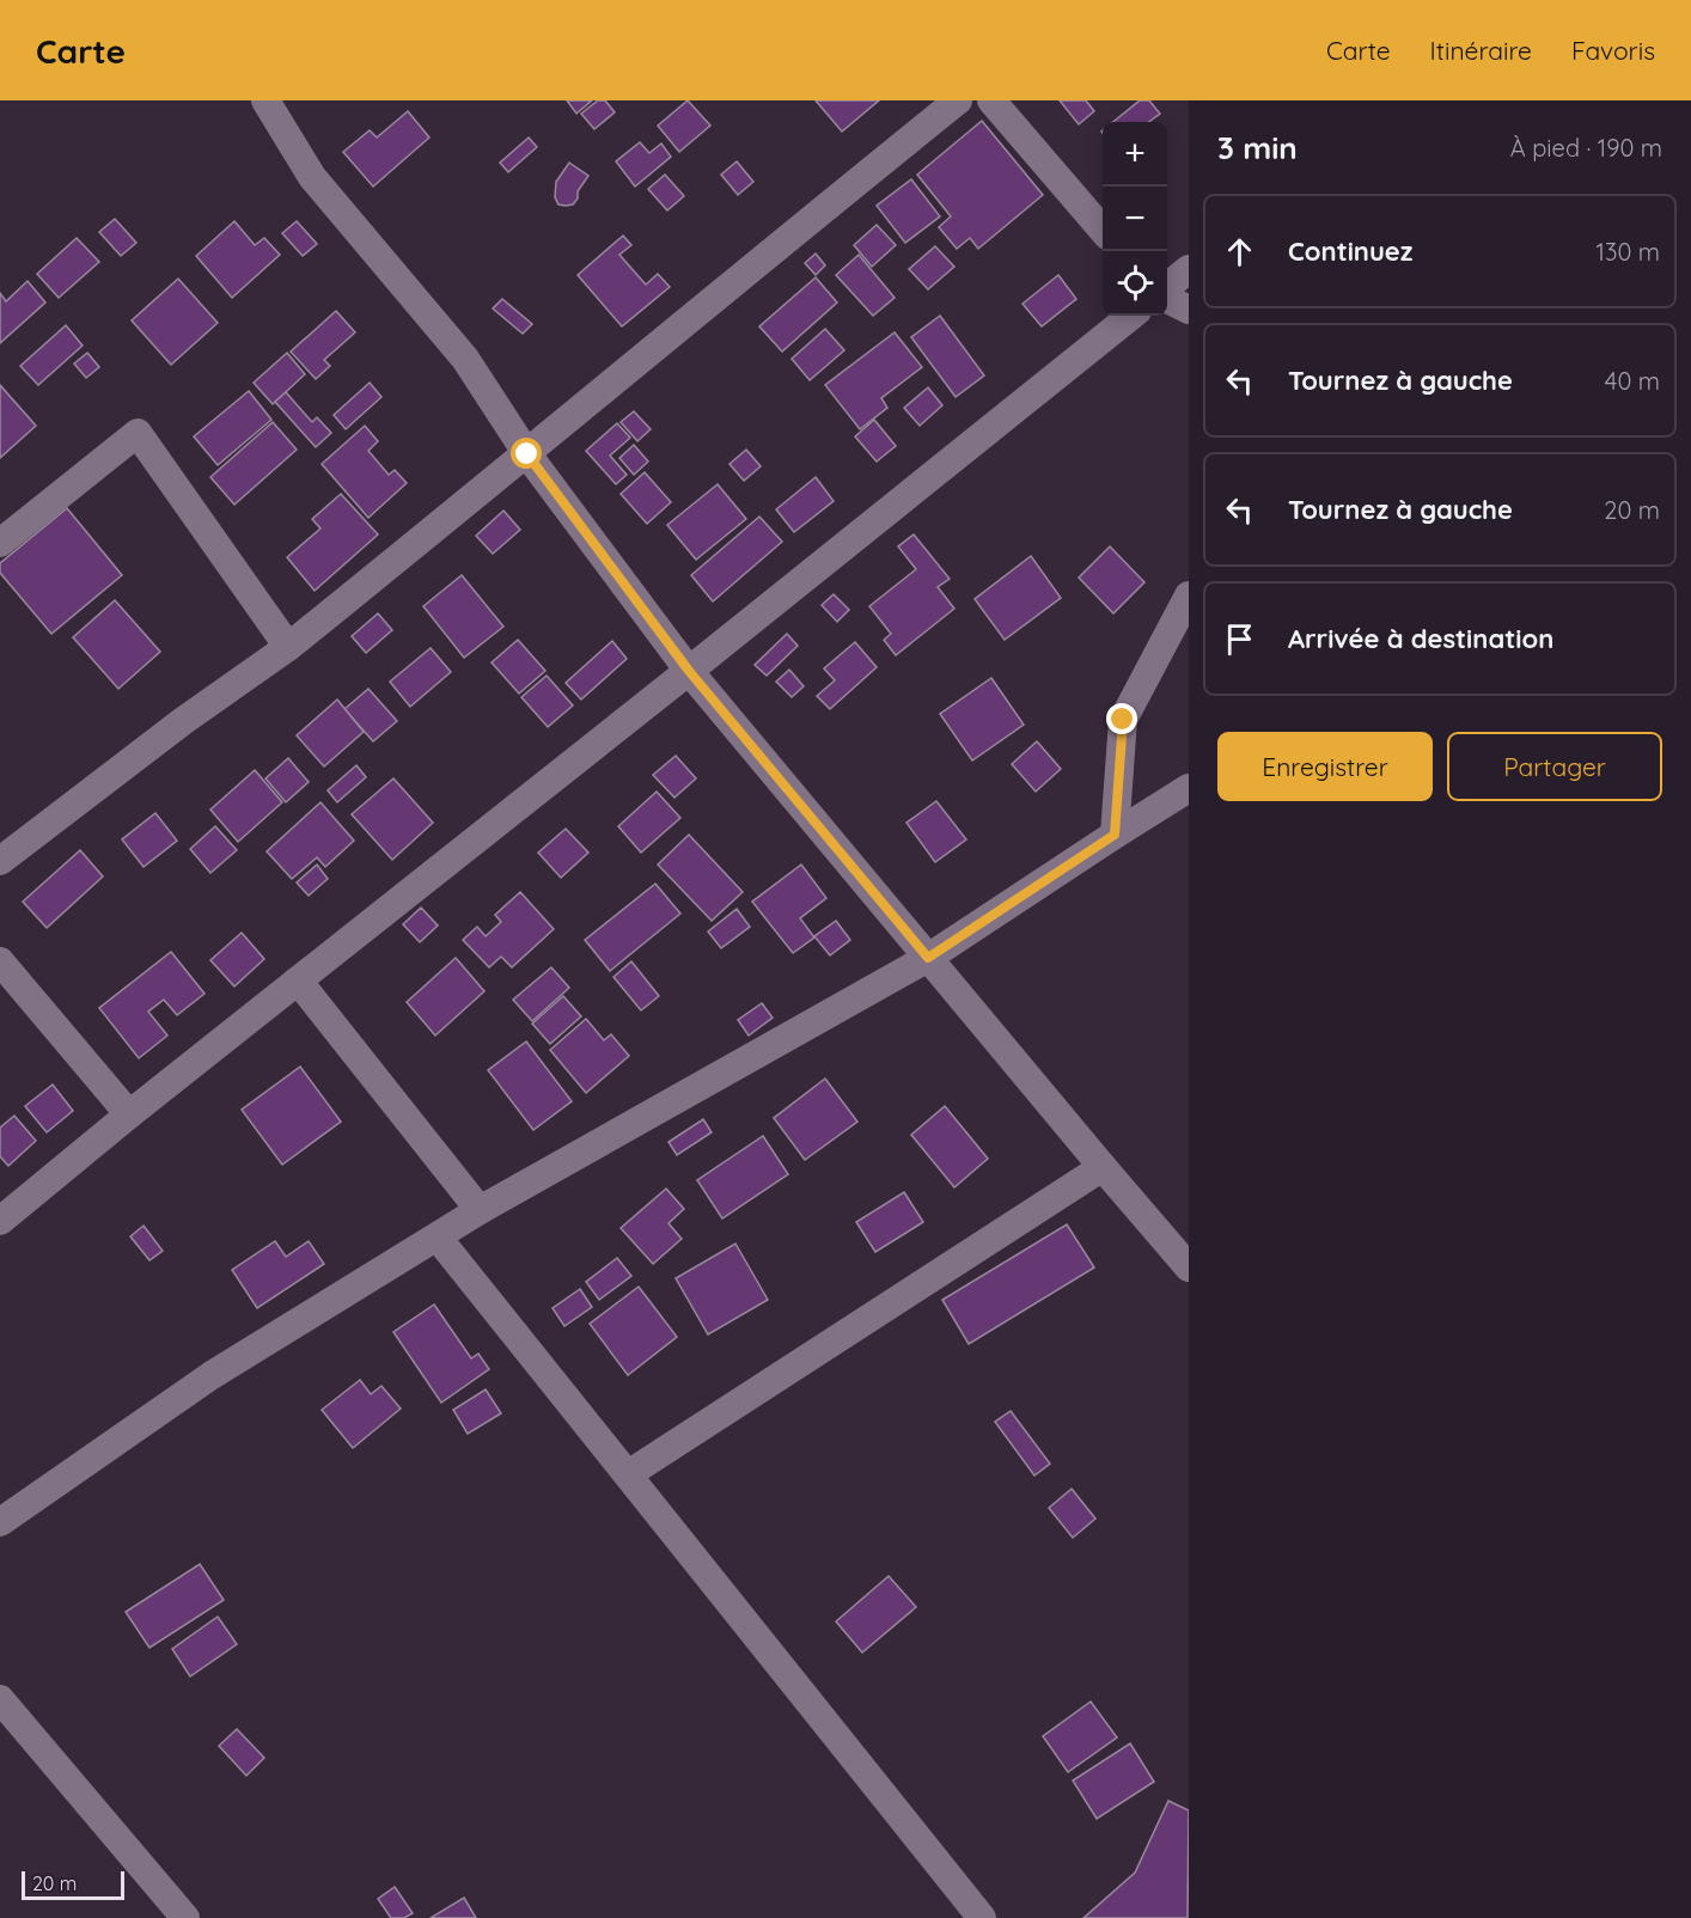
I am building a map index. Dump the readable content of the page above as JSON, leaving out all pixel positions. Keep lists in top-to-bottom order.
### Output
{
  "scale_bar": "20 m",
  "page": {
    "header": "Carte",
    "nav": ["Carte", "Itinéraire", "Favoris"],
    "heading": ["3 min", "À pied · 190 m"],
    "map_buttons": ["+", "−"],
    "list": [
      ["Continuez", "130 m"],
      ["Tournez à gauche", "40 m"],
      ["Tournez à gauche", "20 m"],
      "Arrivée à destination"
    ],
    "buttons": ["Enregistrer", "Partager"],
    "scale": "20 m"
  }
}
